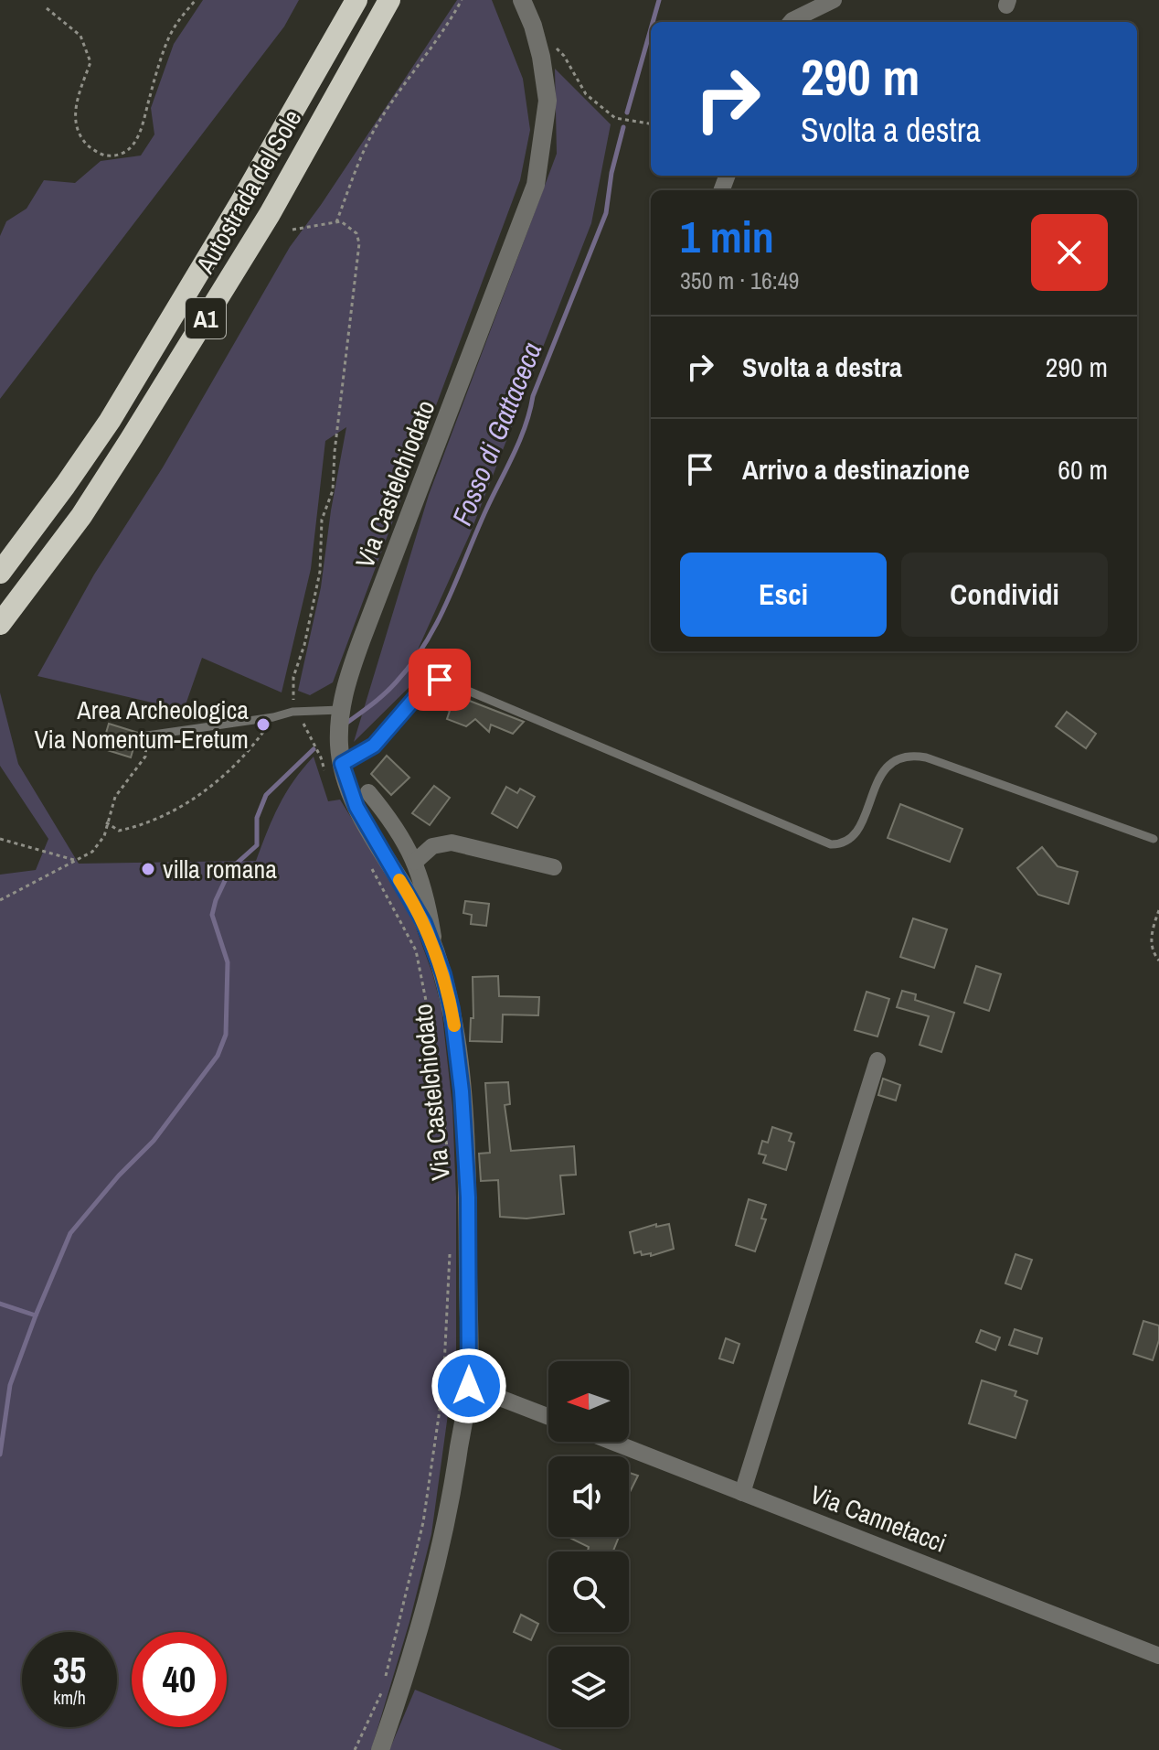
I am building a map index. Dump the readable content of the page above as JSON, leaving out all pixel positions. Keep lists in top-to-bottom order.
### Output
{
  "streets": {
    "highway": ["Autostrada del Sole", "A1"],
    "street": ["Via Castelchiodato", "Via Cannetacci"]
  },
  "water": ["Fosso di Gattaceca"],
  "places": ["Area Archeologica Via Nomentum-Eretum", "villa romana"],
  "north": "left",
  "page": {
    "turn": ["290 m", "Svolta a destra"],
    "heading": ["1 min", "350 m · 16:49"],
    "list": [
      {
        "name": "Svolta a destra",
        "value": "290 m"
      },
      {
        "name": "Arrivo a destinazione",
        "value": "60 m"
      }
    ],
    "buttons": ["Esci", "Condividi"],
    "speed": "35 km/h",
    "limit": "40"
  }
}
